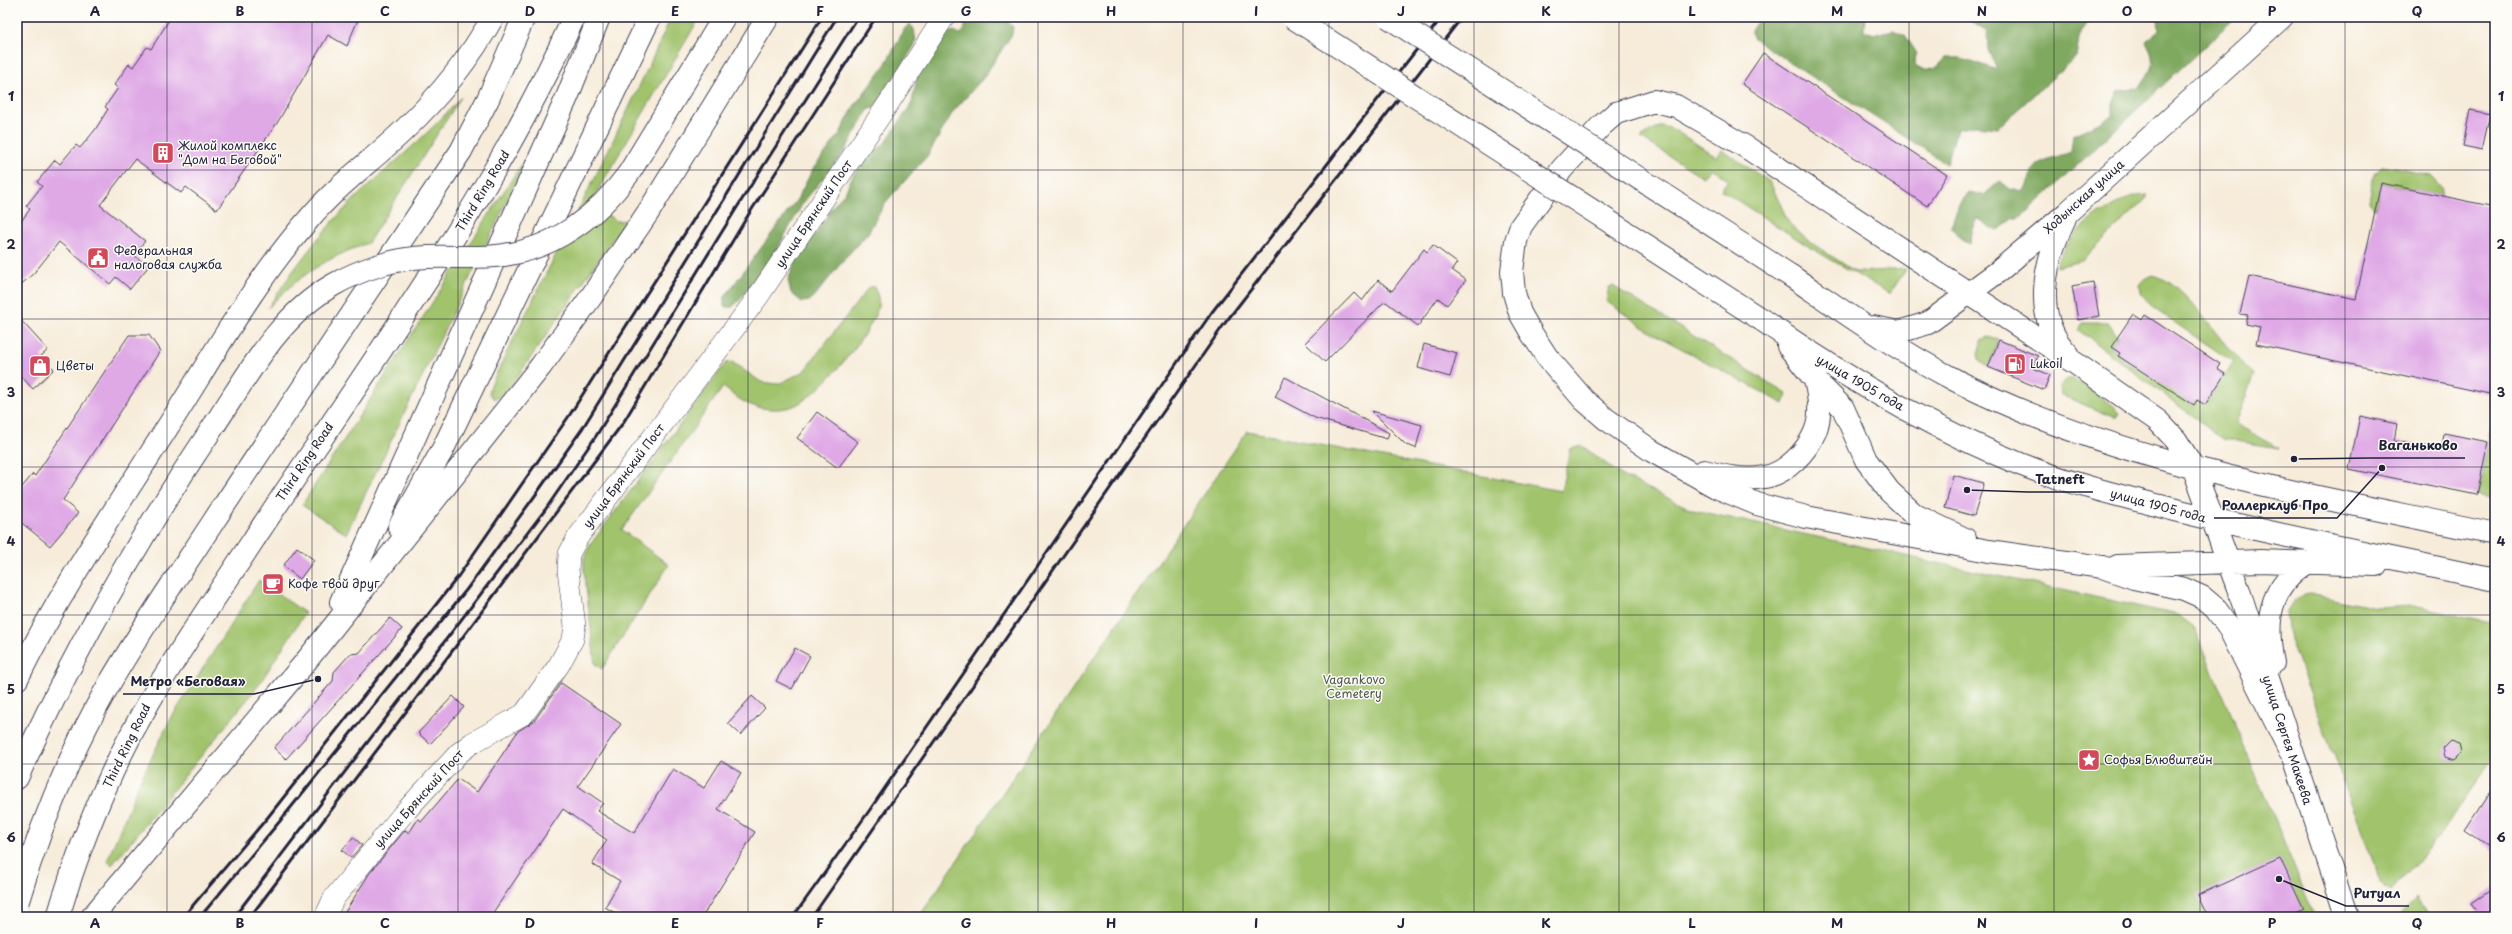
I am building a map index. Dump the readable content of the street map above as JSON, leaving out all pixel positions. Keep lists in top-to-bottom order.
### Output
{
  "streets": {
    "main road": [
      "Third Ring Road",
      "Ходынская улица",
      "улица 1905 года",
      "улица Сергея Макеева"
    ],
    "street": ["улица Брянский Пост"]
  },
  "crossings": [
    ["улица 1905 года", "улица Сергея Макеева"]
  ],
  "parks": ["Vagankovo Cemetery"],
  "places": {
    "building": ["Жилой комплекс \"Дом на Беговой\""],
    "public building": ["Федеральная налоговая служба"],
    "fuel station": ["Lukoil"],
    "shop": ["Цветы"],
    "other": [
      "Ваганьково",
      "Роллерклуб Про",
      "Tatneft",
      "Метро «Беговая»",
      "Ритуал"
    ],
    "cafe": ["Кофе твой друг"],
    "place": ["Софья Блювштейн"]
  },
  "grid": {
    "columns": [
      "A",
      "B",
      "C",
      "D",
      "E",
      "F",
      "G",
      "H",
      "I",
      "J",
      "K",
      "L",
      "M",
      "N",
      "O",
      "P",
      "Q"
    ],
    "rows": [
      "1",
      "2",
      "3",
      "4",
      "5",
      "6"
    ]
  }
}
